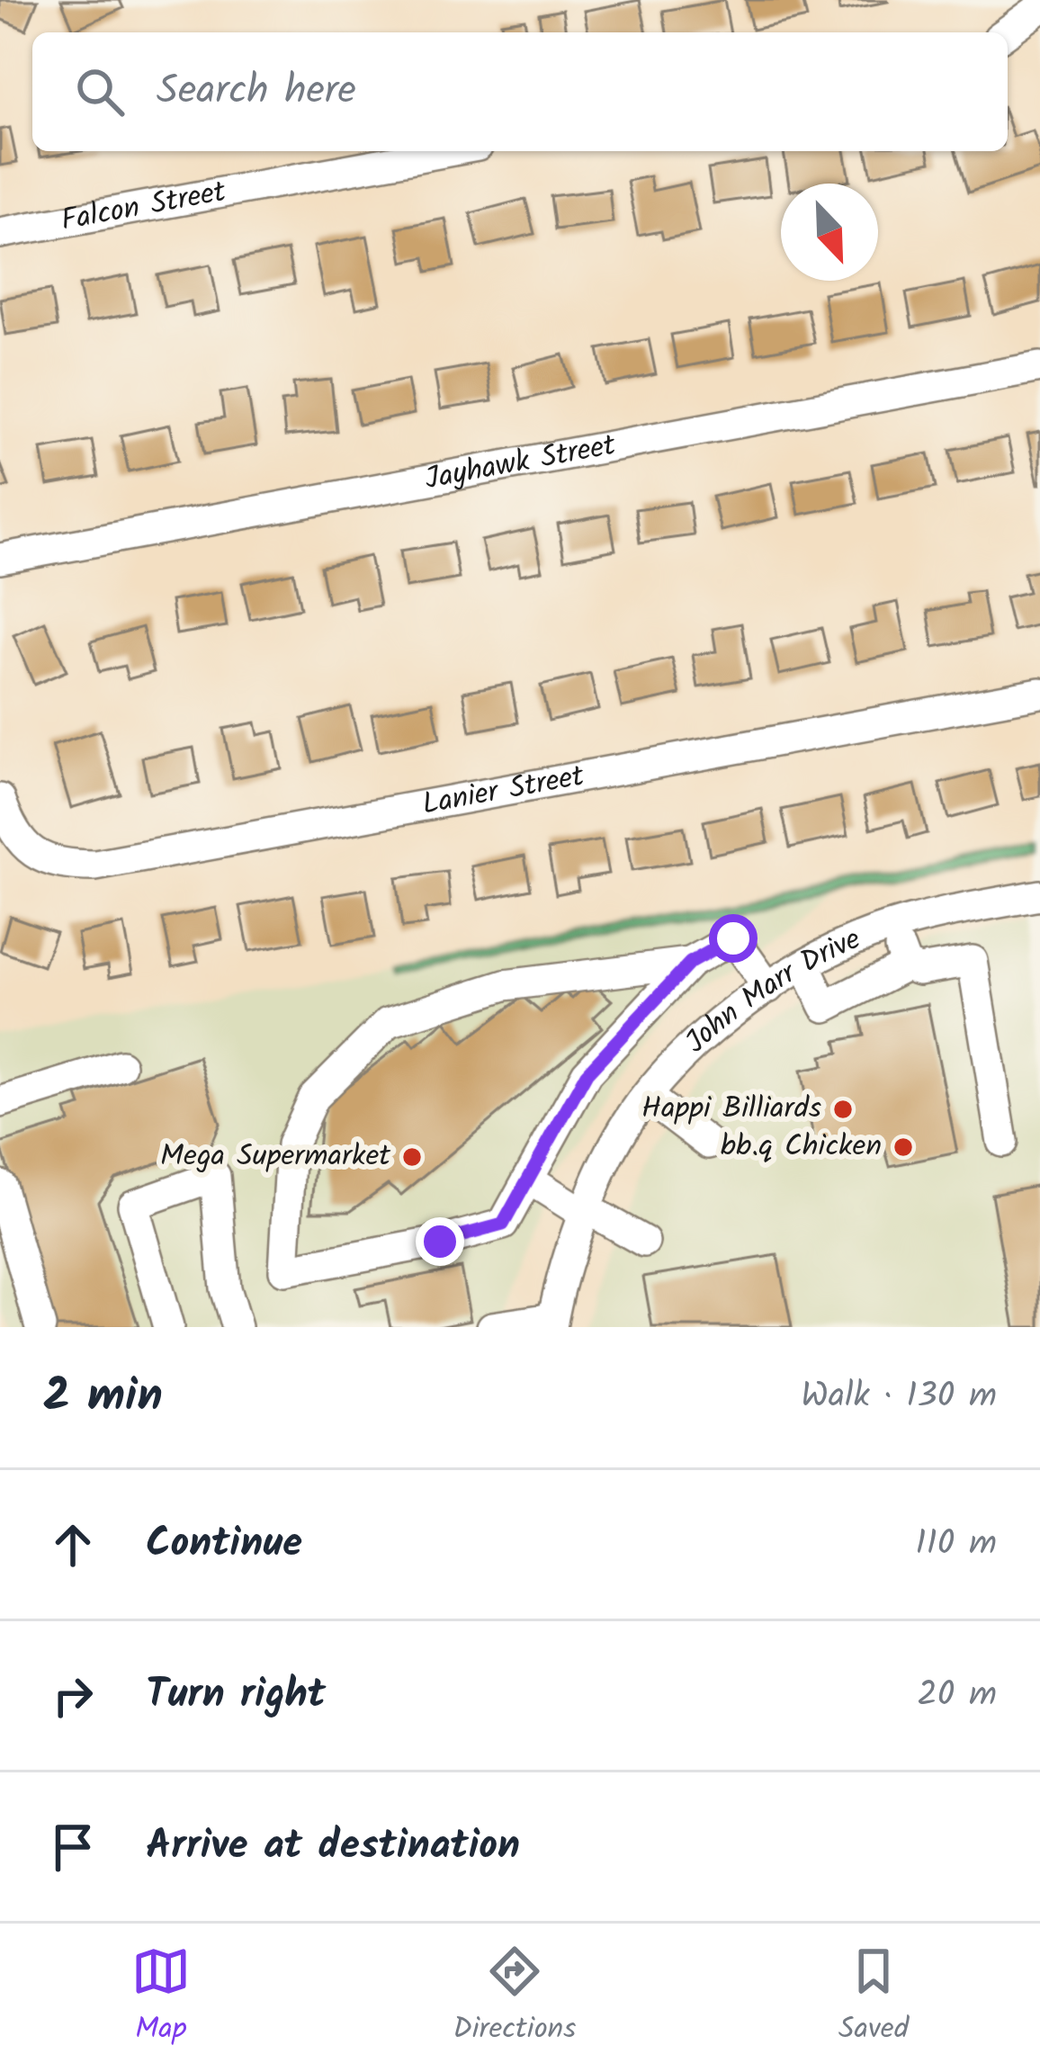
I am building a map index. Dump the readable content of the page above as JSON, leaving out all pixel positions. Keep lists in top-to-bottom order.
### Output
{
  "streets": {
    "street": [
      "Falcon Street",
      "Jayhawk Street",
      "Lanier Street",
      "John Marr Drive"
    ]
  },
  "places": ["Happi Billiards", "bb.q Chicken", "Mega Supermarket"],
  "north": "bottom right",
  "page": {
    "search": "Search here",
    "heading": ["2 min", "Walk · 130 m"],
    "list": [
      ["Continue", "110 m"],
      ["Turn right", "20 m"],
      "Arrive at destination"
    ],
    "nav": ["Map", "Directions", "Saved"]
  }
}
